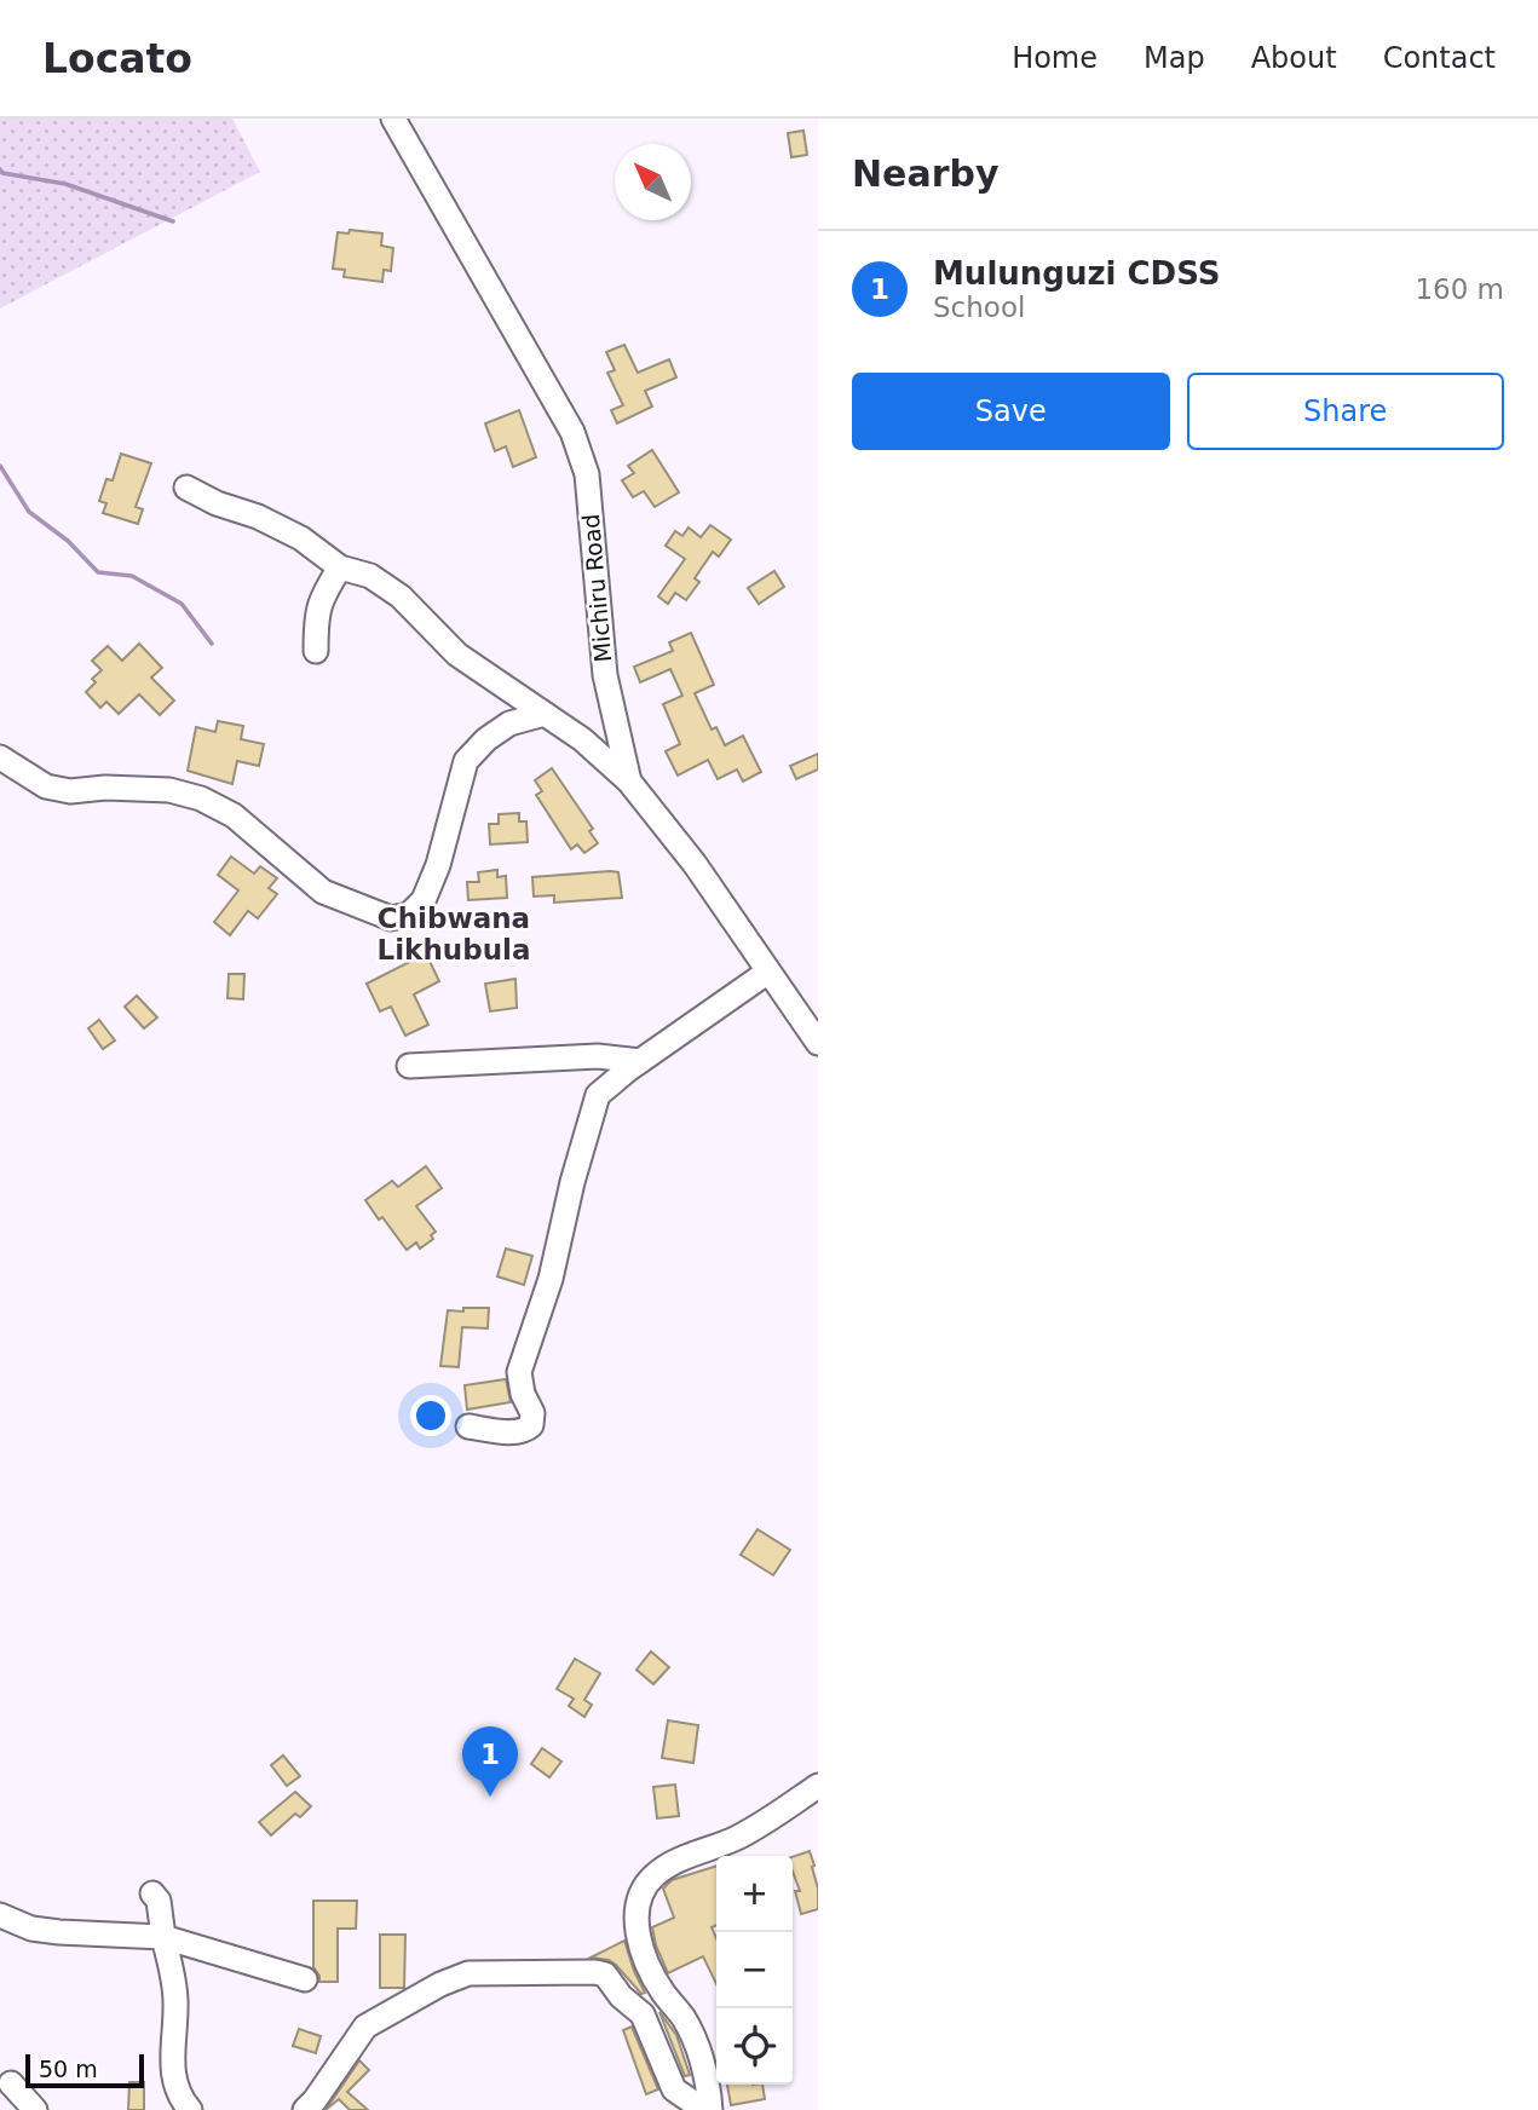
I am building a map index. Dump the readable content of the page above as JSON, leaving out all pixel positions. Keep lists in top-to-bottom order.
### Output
{
  "streets": {
    "street": ["Michiru Road"]
  },
  "districts": ["Chibwana Likhubula"],
  "scale_bar": "50 m",
  "north": "top left",
  "page": {
    "header": "Locato",
    "nav": [
      "Home",
      "Map",
      "About",
      "Contact"
    ],
    "heading": "Nearby",
    "list": [
      {
        "mark": "1",
        "name": "Mulunguzi CDSS",
        "note": "School",
        "value": "160 m"
      }
    ],
    "buttons": ["Save", "Share"],
    "pins": "1",
    "map_buttons": ["+", "−"],
    "scale": "50 m"
  }
}
